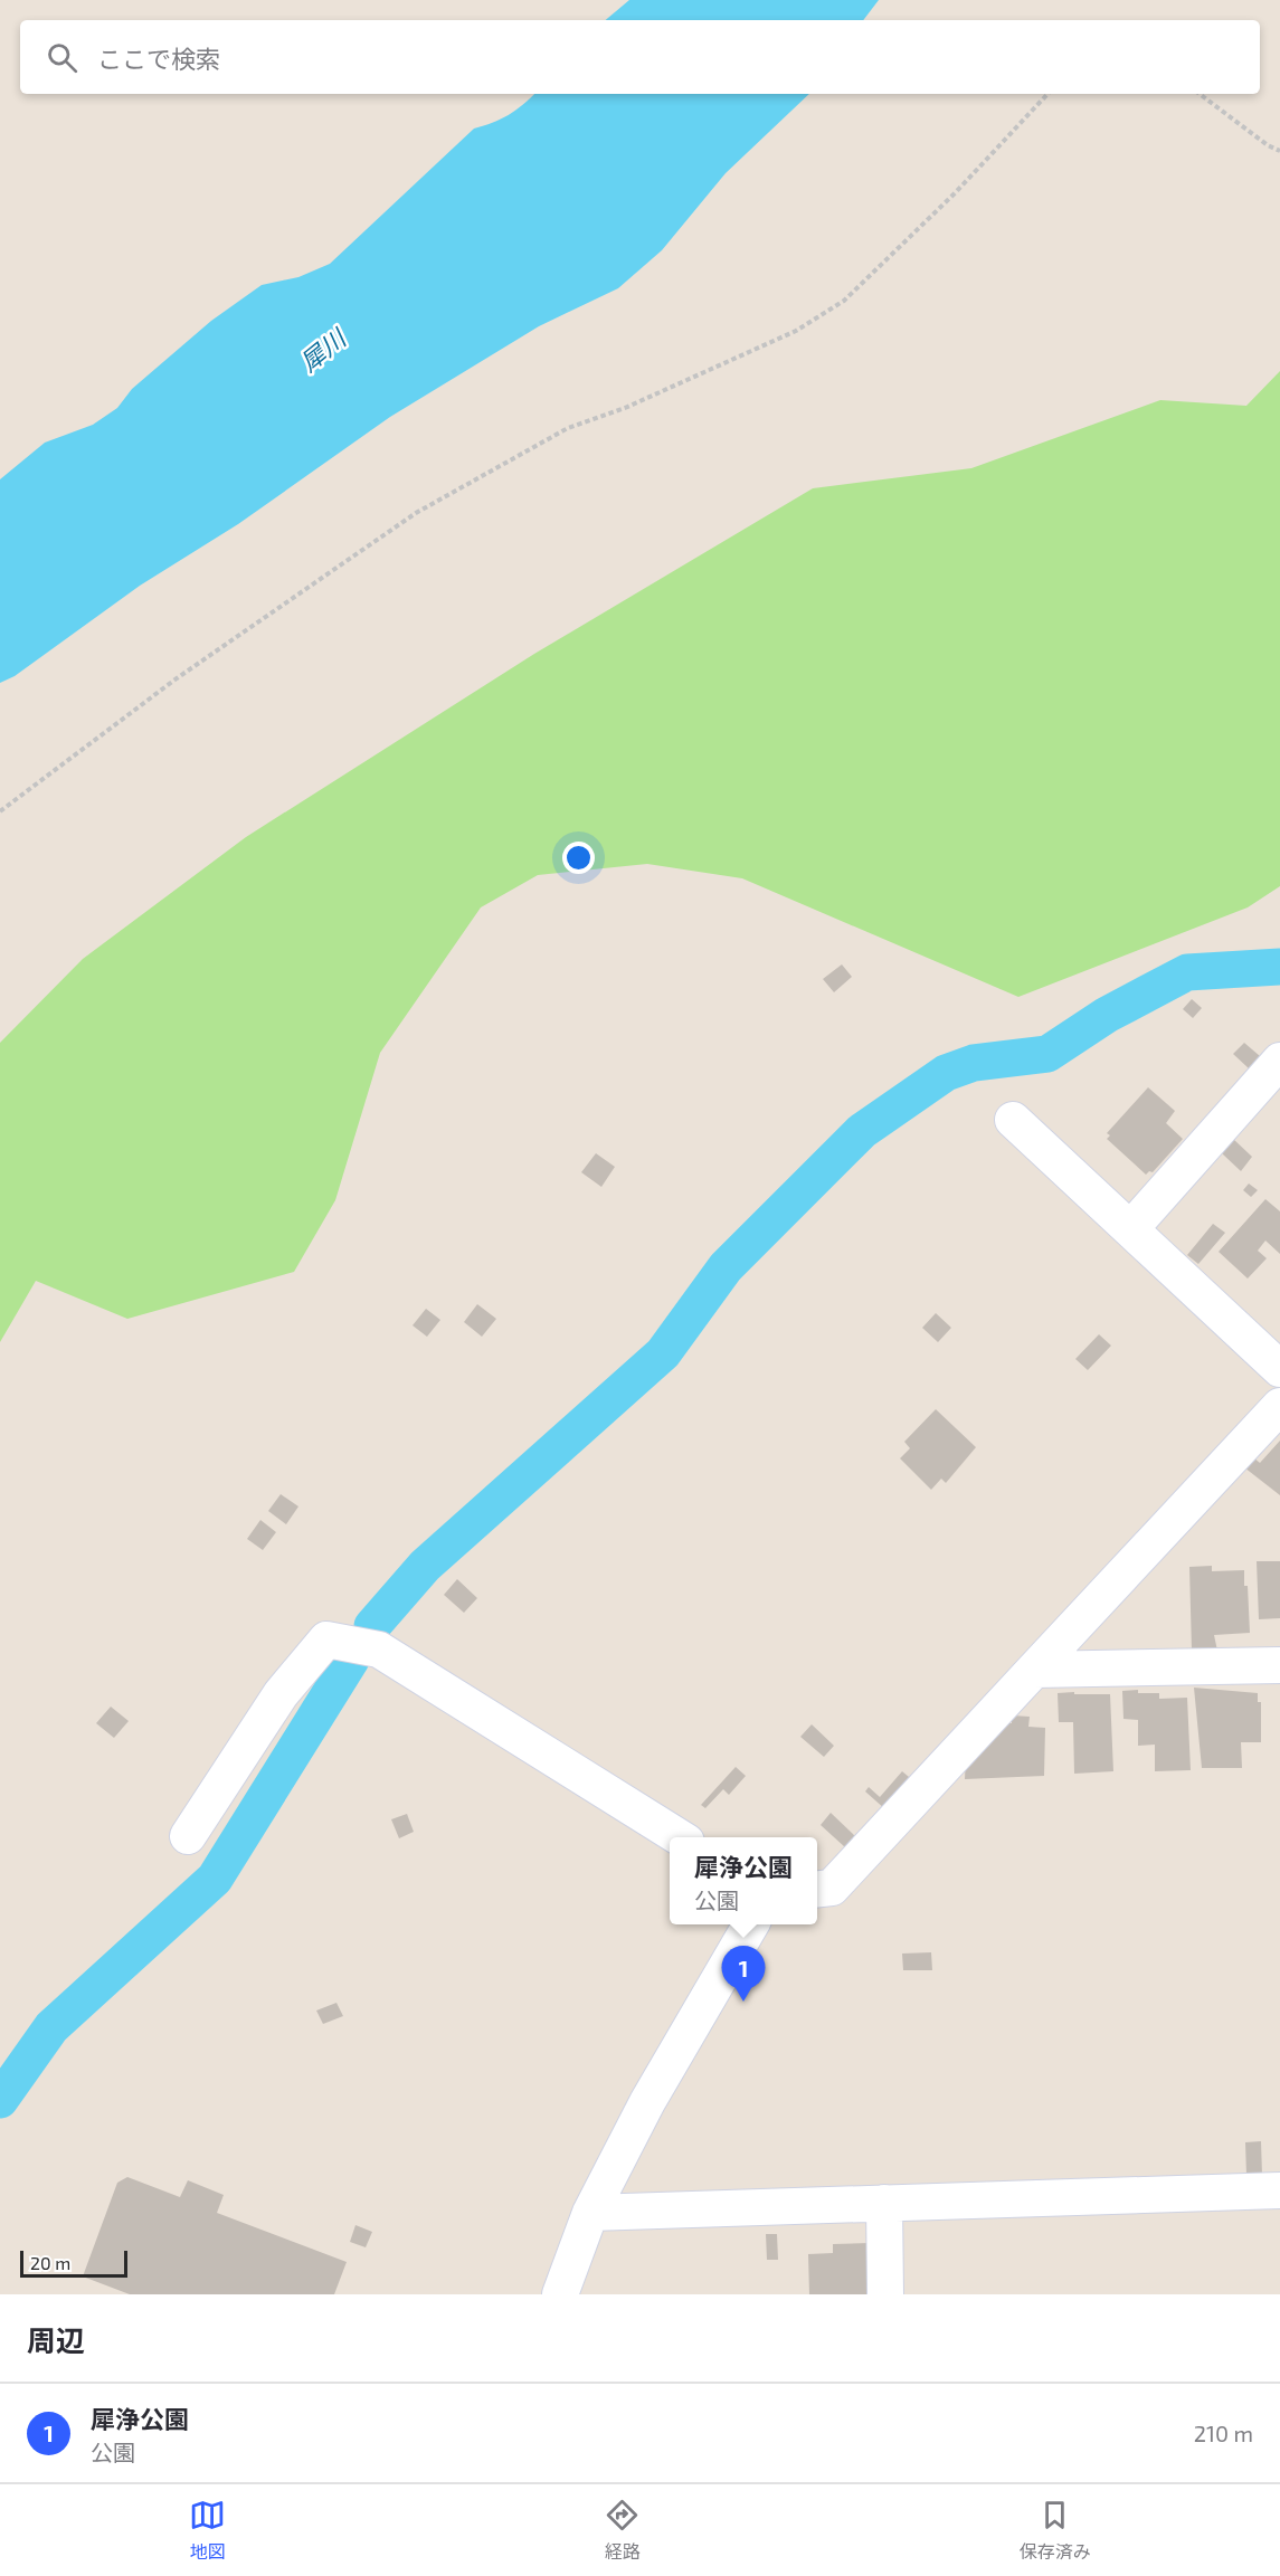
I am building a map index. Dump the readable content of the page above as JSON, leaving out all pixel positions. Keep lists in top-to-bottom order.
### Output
{
  "water": ["犀川"],
  "scale_bar": "20 m",
  "page": {
    "search": "ここで検索",
    "popup": ["犀浄公園", "公園"],
    "pins": "1",
    "scale": "20 m",
    "heading": "周辺",
    "list": [
      {
        "mark": "1",
        "name": "犀浄公園",
        "note": "公園",
        "value": "210 m"
      }
    ],
    "nav": ["地図", "経路", "保存済み"]
  }
}
